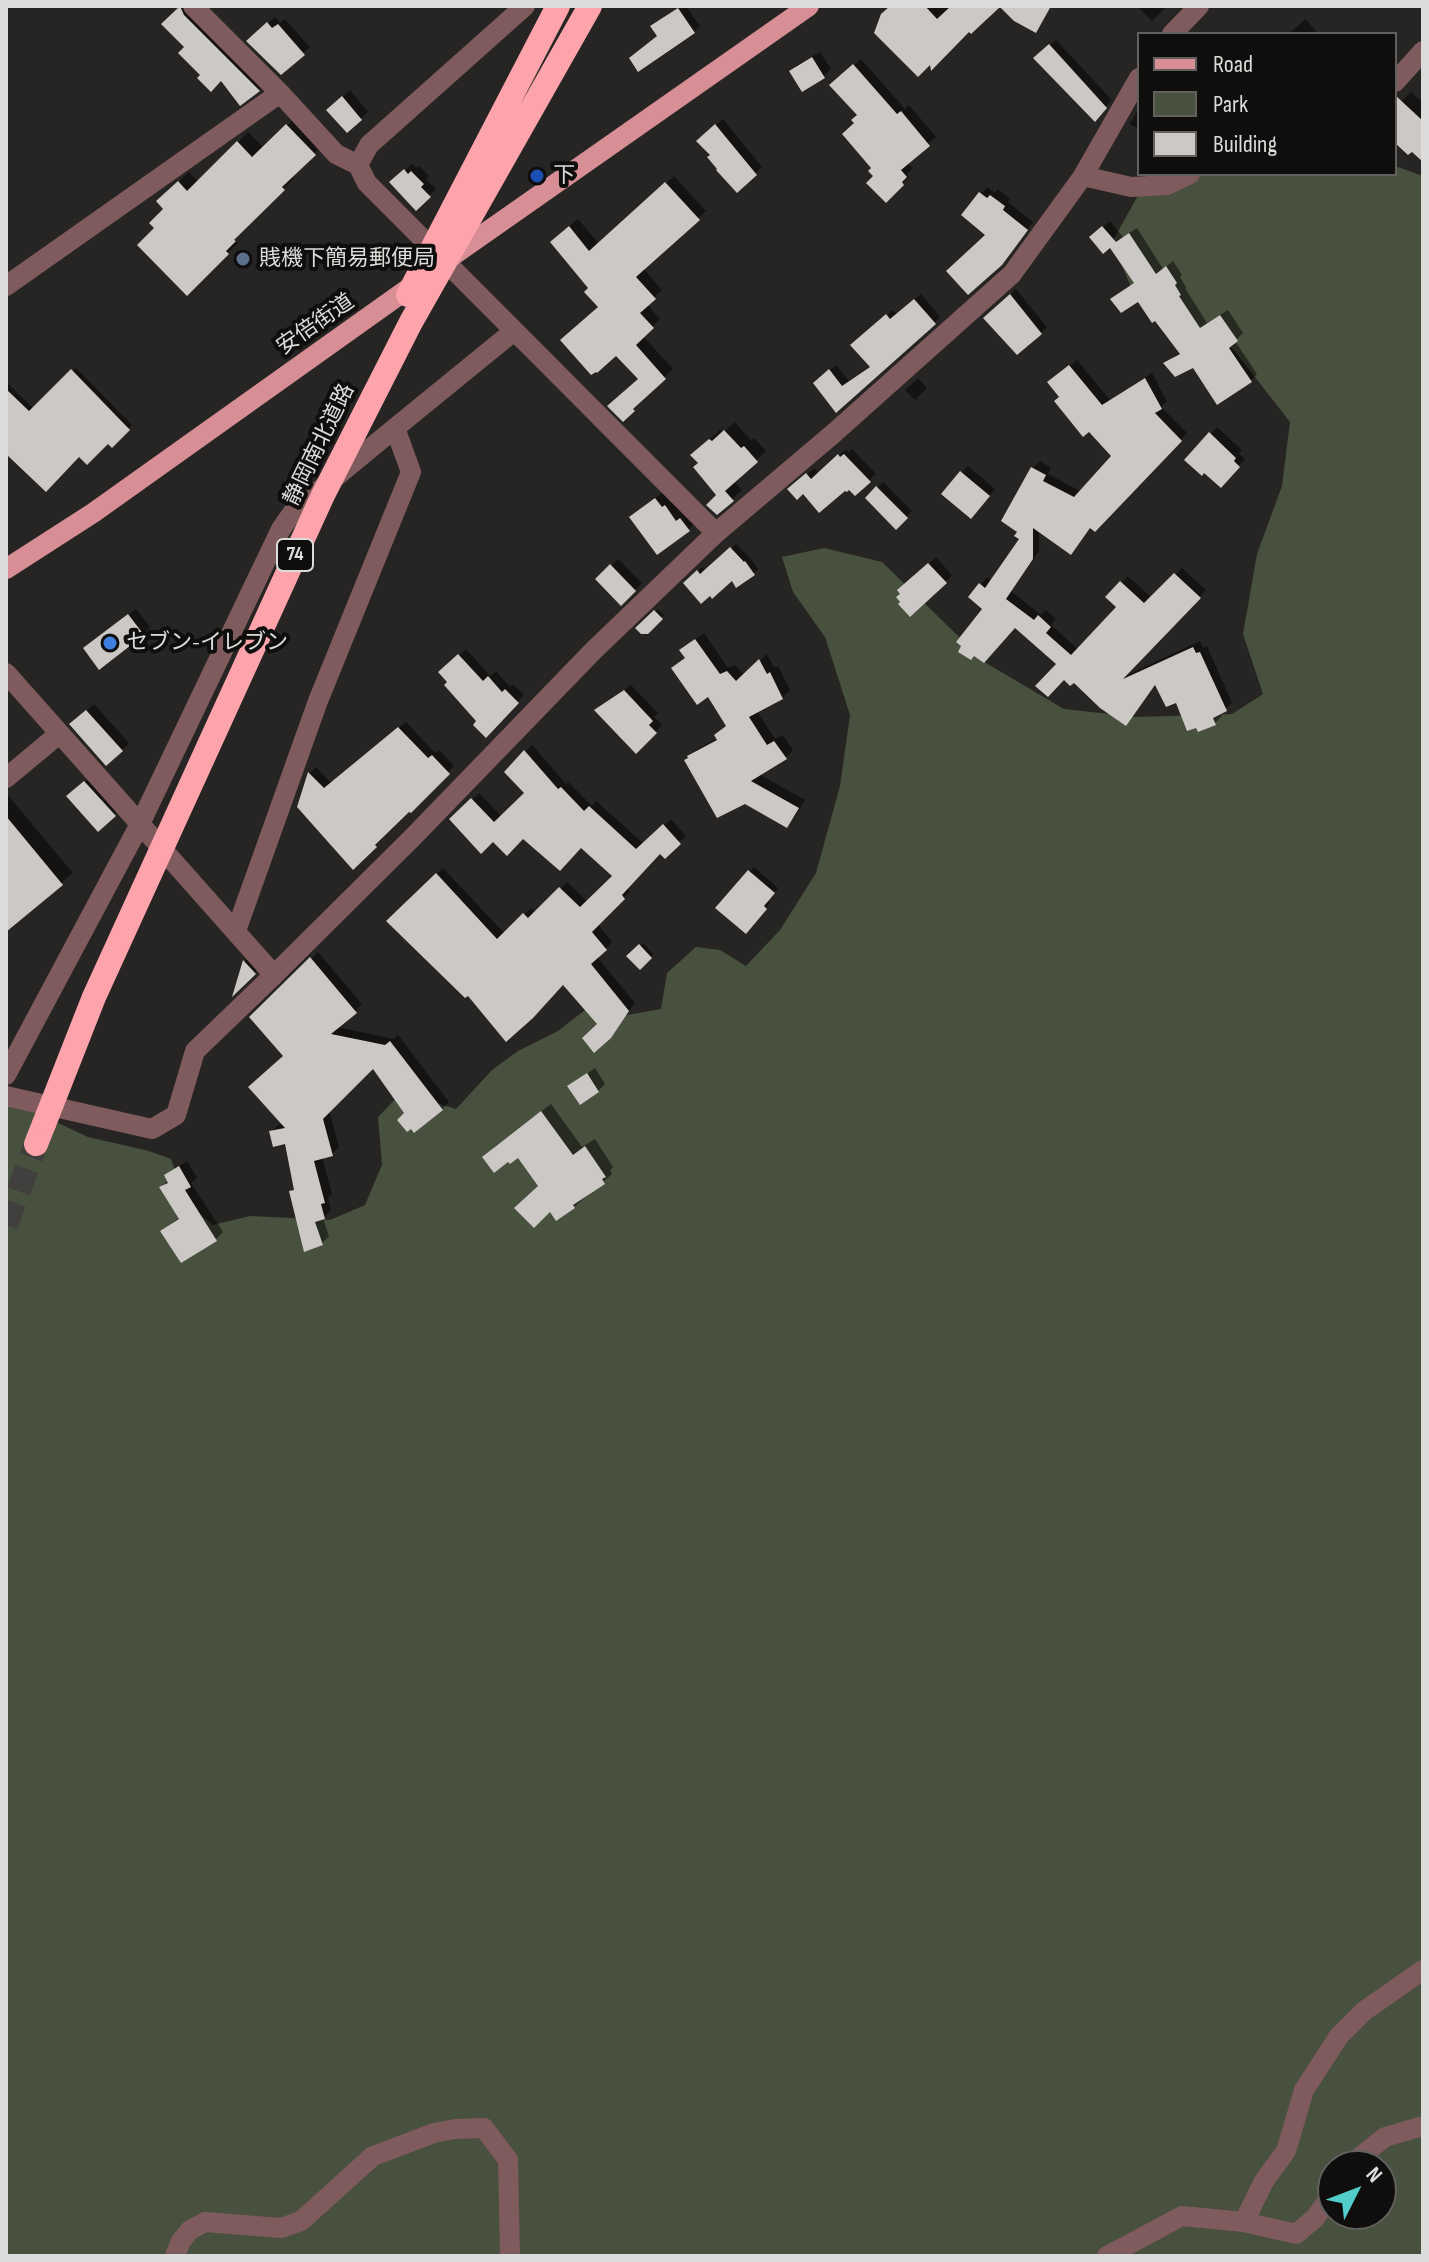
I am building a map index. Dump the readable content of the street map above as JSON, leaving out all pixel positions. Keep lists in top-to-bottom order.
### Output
{
  "streets": {
    "highway": ["静岡南北道路", "74"],
    "main road": ["安倍街道"]
  },
  "places": ["下", "賎機下簡易郵便局", "セブン-イレブン"],
  "legend": ["Road", "Park", "Building"],
  "north": "top right"
}
